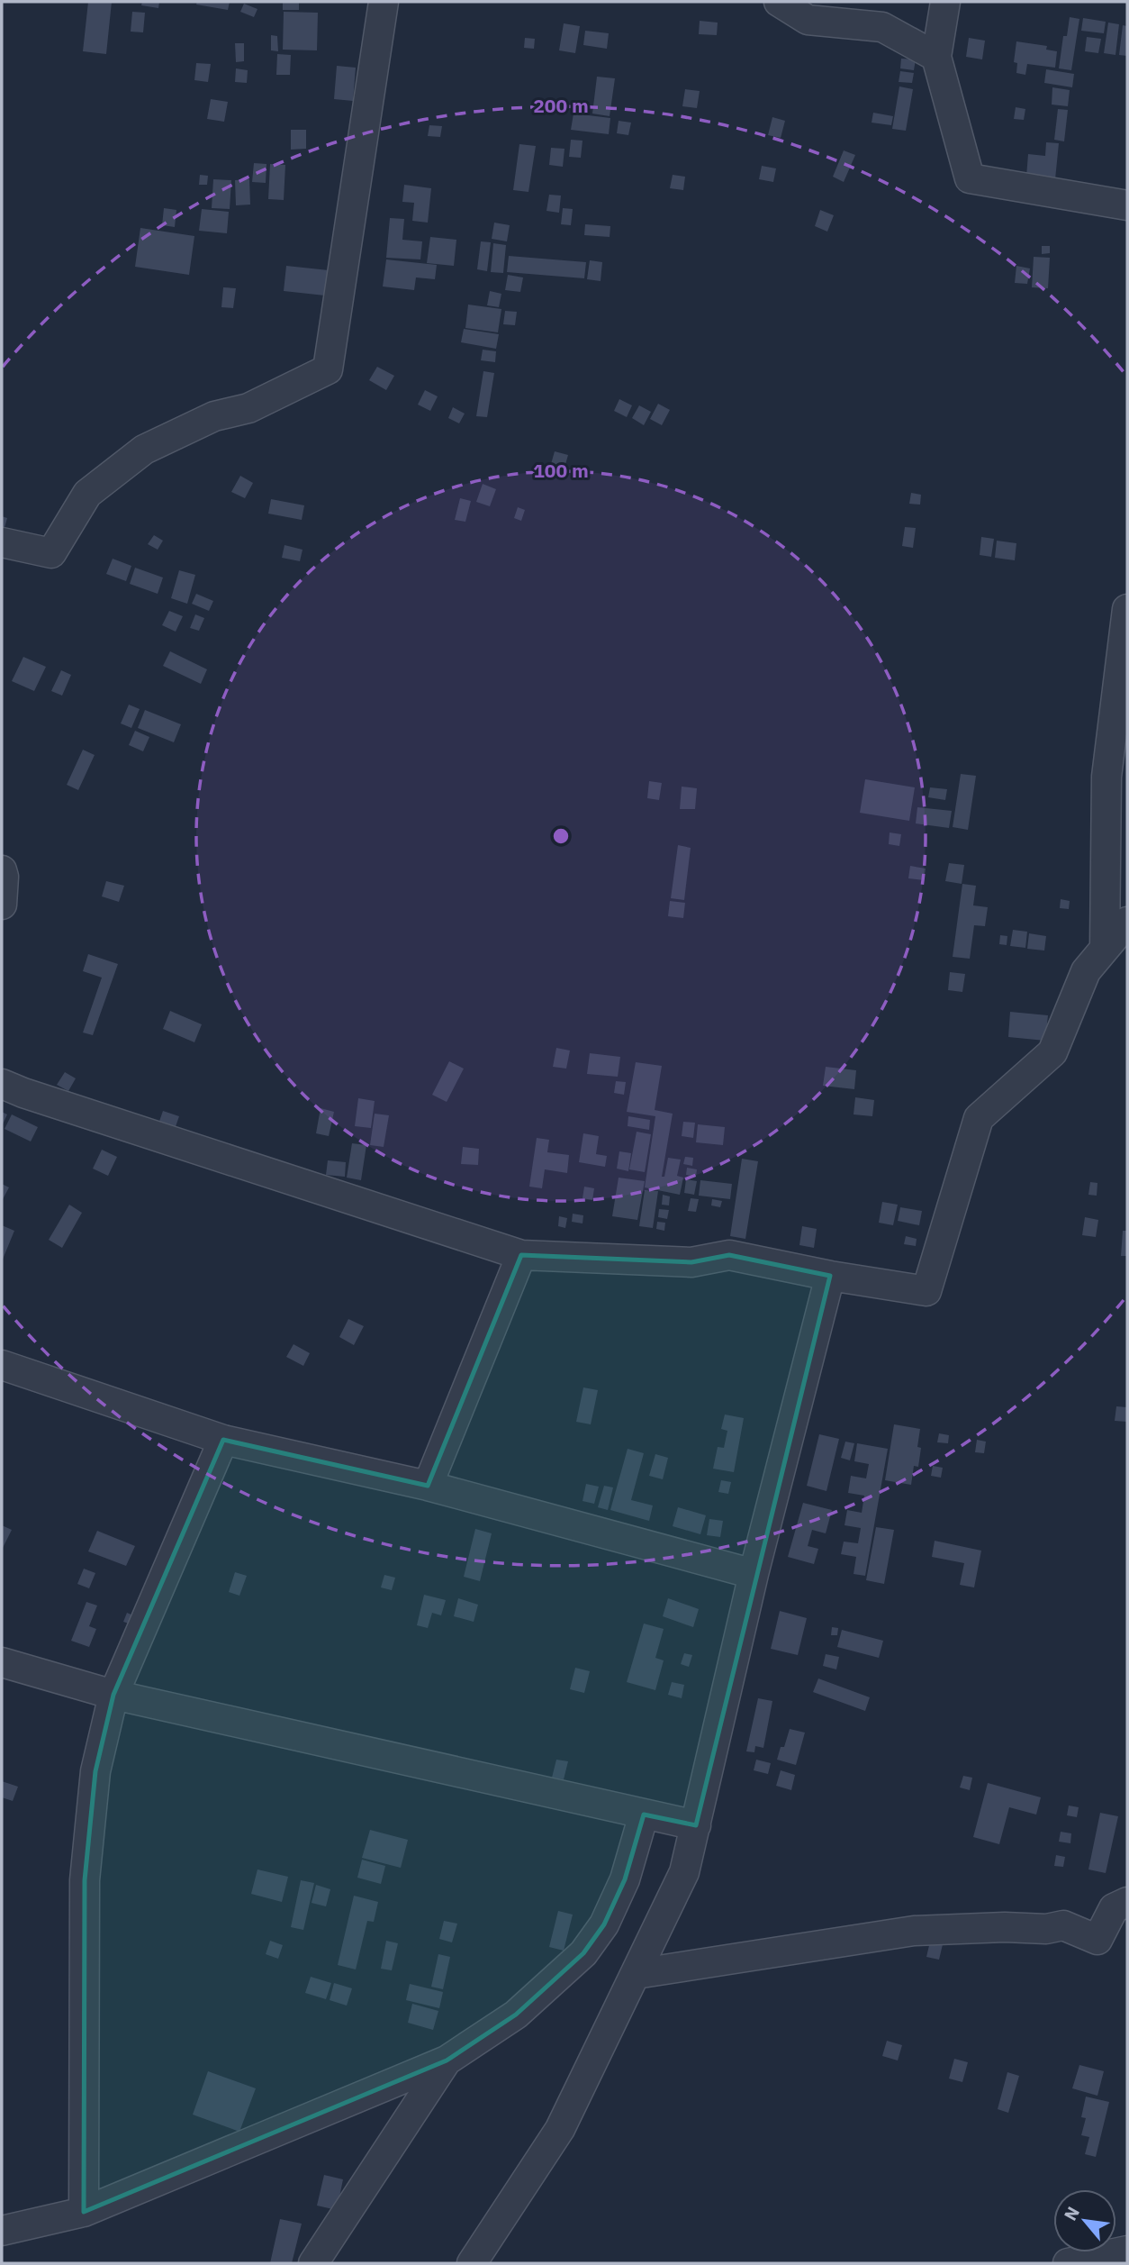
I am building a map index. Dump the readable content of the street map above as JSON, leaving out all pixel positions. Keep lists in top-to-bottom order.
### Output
{
  "north": "top left",
  "rings": ["200 m", "100 m"]
}
